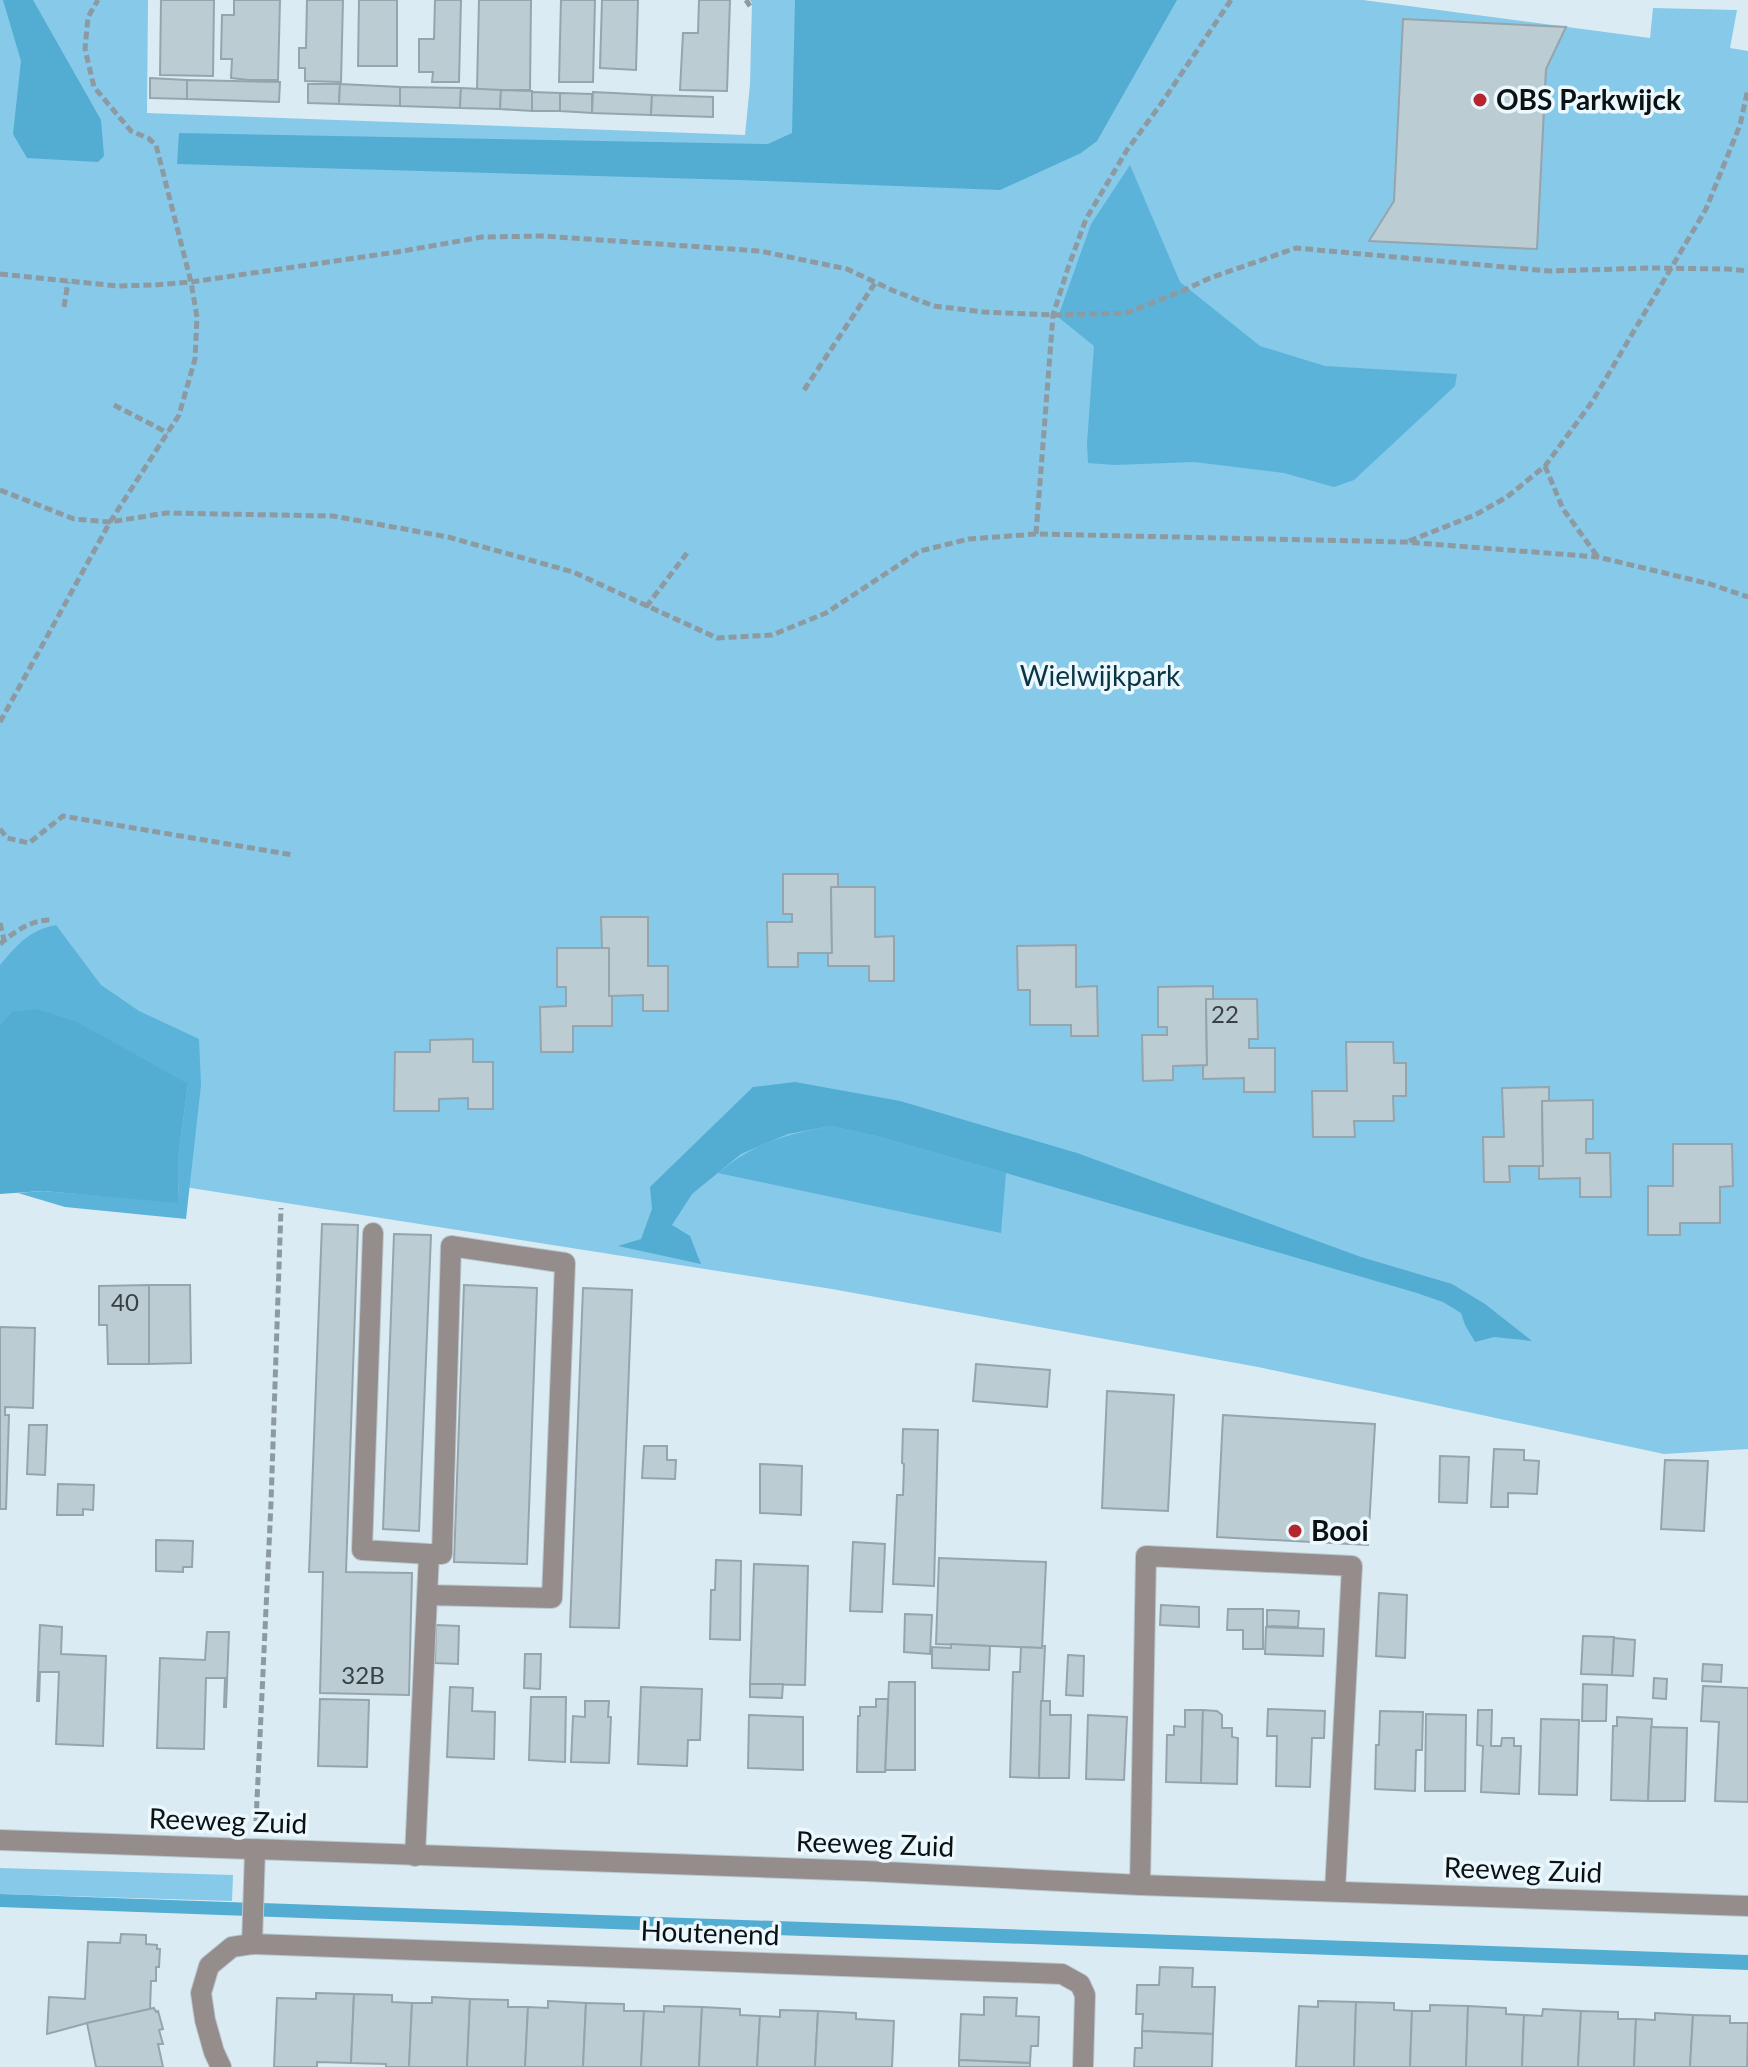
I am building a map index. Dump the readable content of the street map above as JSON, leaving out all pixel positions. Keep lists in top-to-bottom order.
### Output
{
  "streets": {
    "street": ["Reeweg Zuid", "Houtenend"]
  },
  "parks": ["Wielwijkpark"],
  "places": ["OBS Parkwijck", "Booi"],
  "house_numbers": ["22", "40", "32B"]
}
